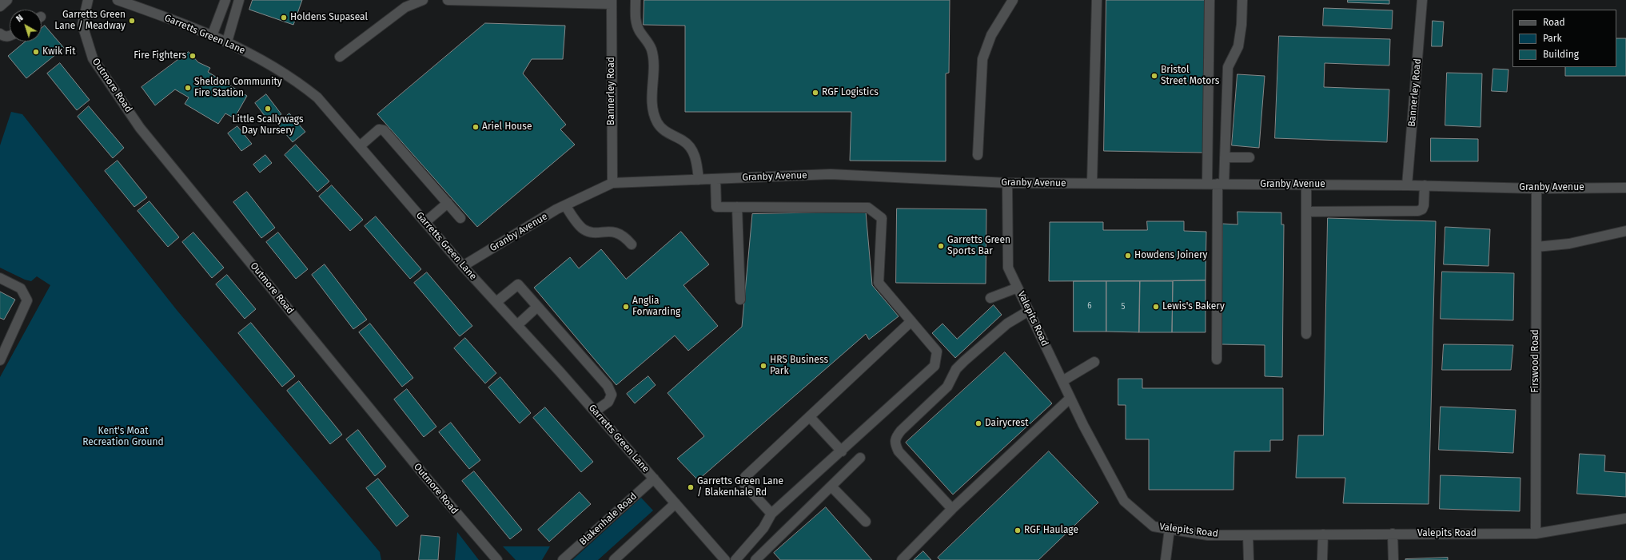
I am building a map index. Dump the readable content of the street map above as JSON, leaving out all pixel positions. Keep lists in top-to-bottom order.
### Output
{
  "streets": {
    "street": [
      "Garretts Green Lane",
      "Outmore Road",
      "Bannerley Road",
      "Granby Avenue",
      "Valepits Road",
      "Firswood Road",
      "Blakenhale Road"
    ]
  },
  "crossings": [
    ["Garretts Green Lane", "Granby Avenue"],
    ["Garretts Green Lane", "Blakenhale Road"],
    ["Bannerley Road", "Granby Avenue"],
    ["Granby Avenue", "Valepits Road"],
    ["Granby Avenue", "Firswood Road"],
    ["Valepits Road", "Firswood Road"]
  ],
  "parks": ["Kent's Moat Recreation Ground"],
  "places": [
    "Holdens Supaseal",
    "Garretts Green Lane / Meadway",
    "Kwik Fit",
    "Fire Fighters",
    "Bristol Street Motors",
    "Sheldon Community Fire Station",
    "RGF Logistics",
    "Little Scallywags Day Nursery",
    "Ariel House",
    "Garretts Green Sports Bar",
    "Howdens Joinery",
    "Anglia Forwarding",
    "Lewis's Bakery",
    "HRS Business Park",
    "Dairycrest",
    "Garretts Green Lane / Blakenhale Rd",
    "RGF Haulage"
  ],
  "house_numbers": ["6", "5"],
  "legend": ["Road", "Park", "Building"],
  "north": "top left"
}
